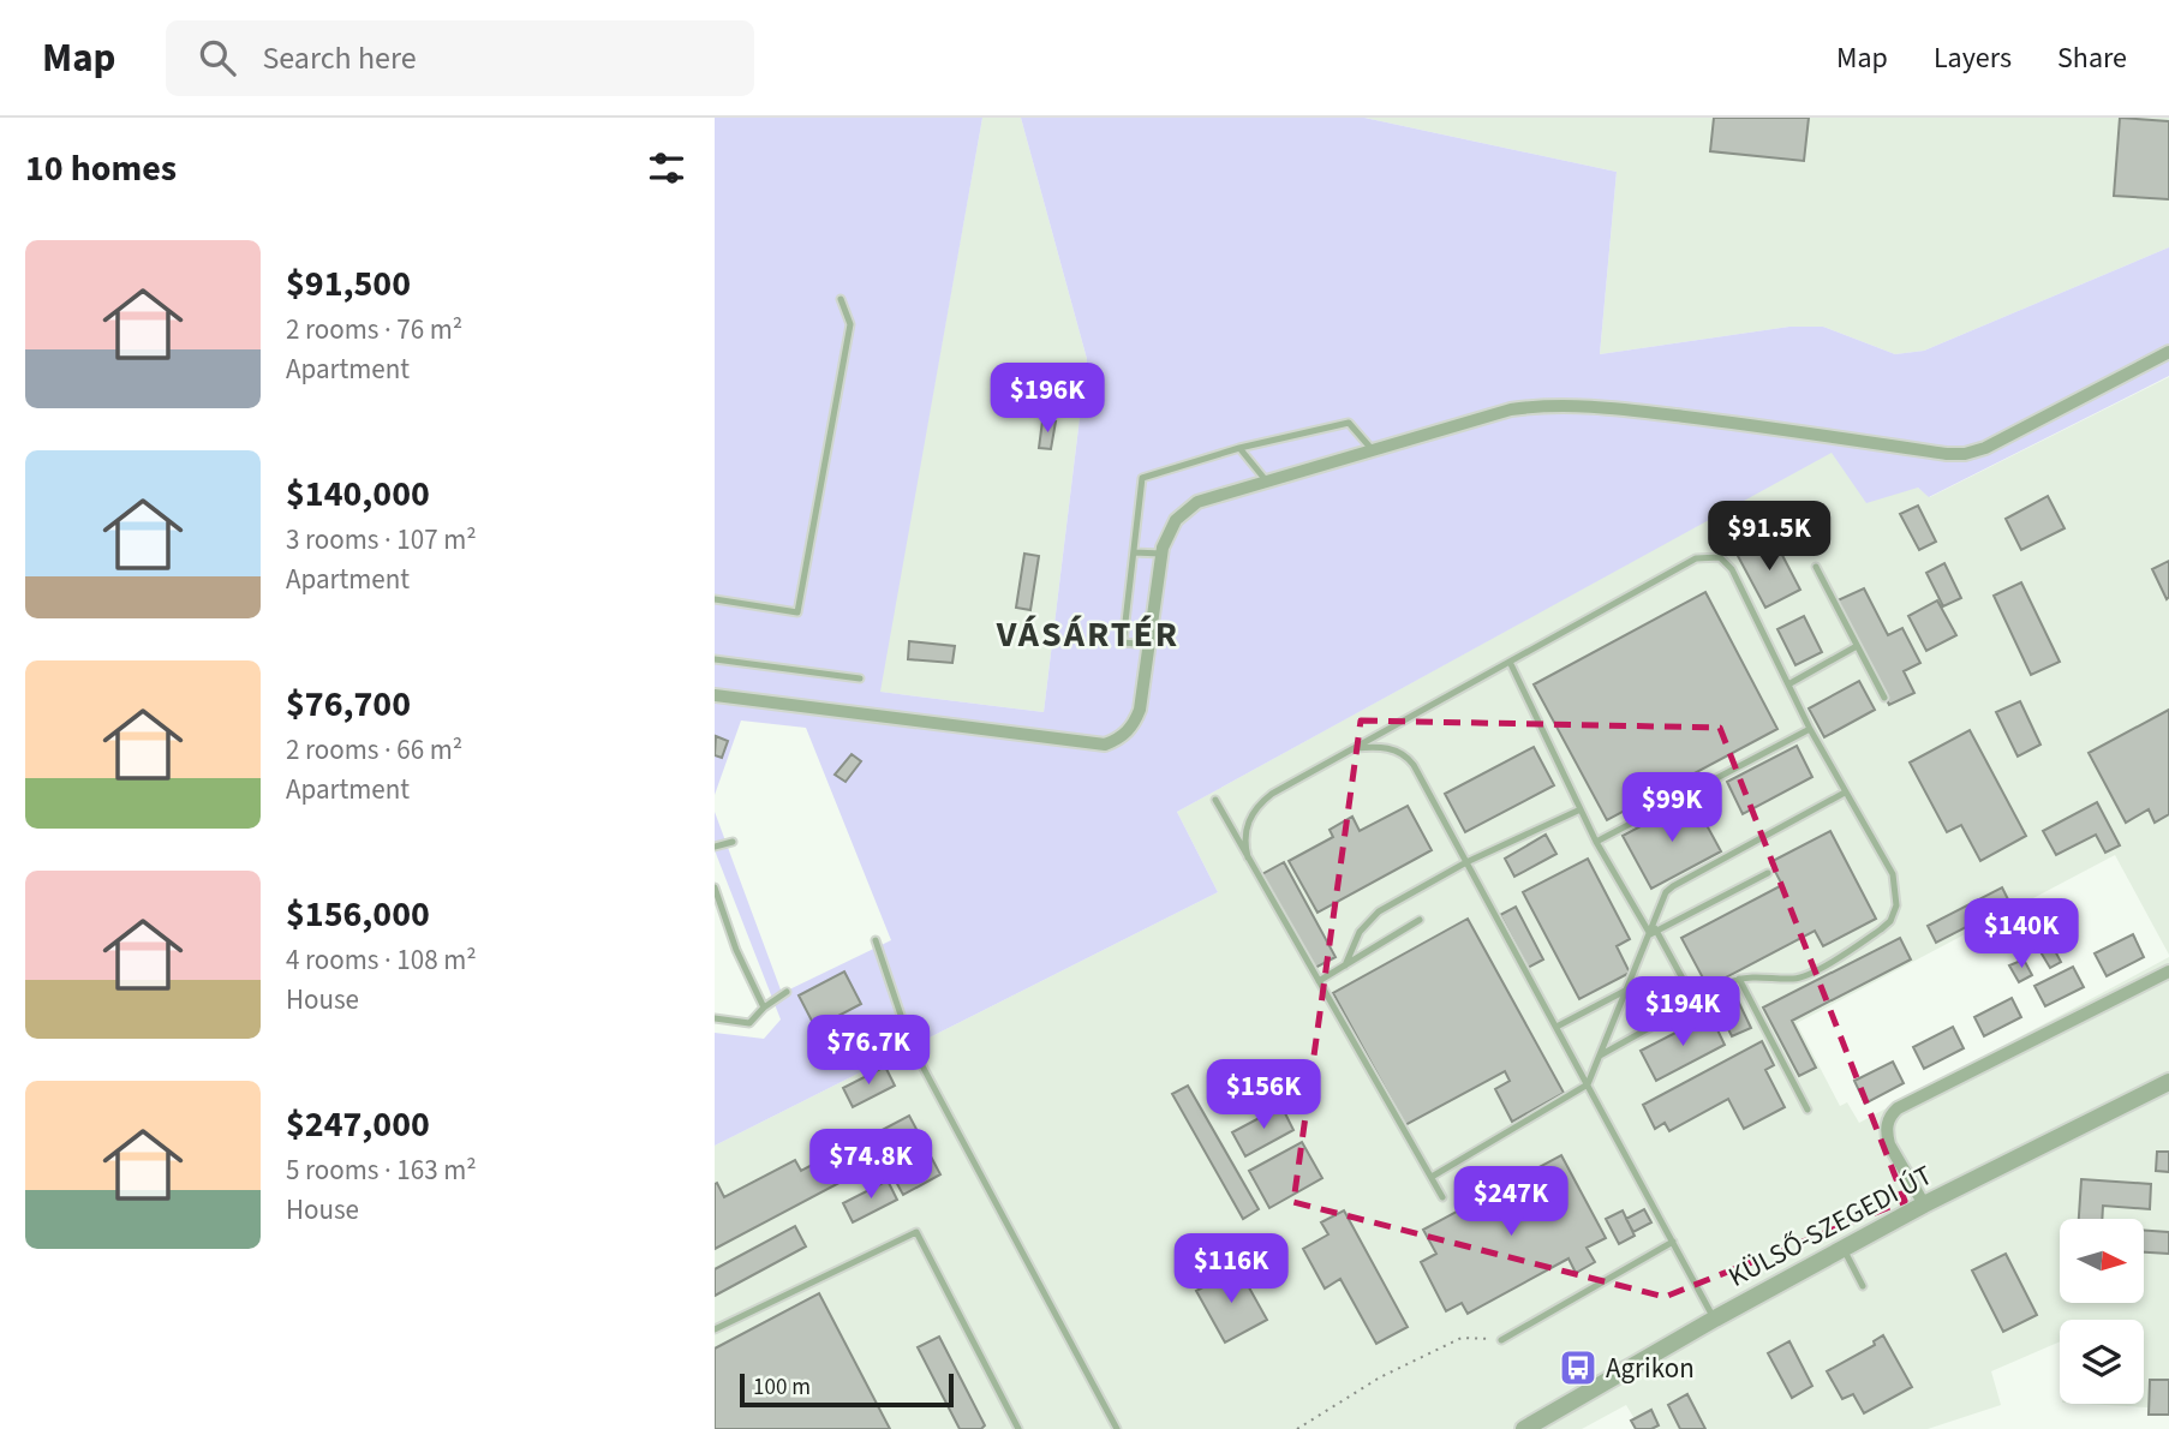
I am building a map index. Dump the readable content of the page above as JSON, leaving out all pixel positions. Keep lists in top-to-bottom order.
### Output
{
  "streets": {
    "street": ["KÜLSŐ-SZEGEDI ÚT"]
  },
  "districts": ["VÁSÁRTÉR"],
  "places": {
    "bus stop": ["Agrikon"]
  },
  "scale_bar": "100 m",
  "north": "right",
  "page": {
    "header": "Map",
    "search": "Search here",
    "nav": ["Map", "Layers", "Share"],
    "heading": "10 homes",
    "list": [
      {
        "name": "$91,500",
        "note": "2 rooms · 76 m² · Apartment"
      },
      {
        "name": "$140,000",
        "note": "3 rooms · 107 m² · Apartment"
      },
      {
        "name": "$76,700",
        "note": "2 rooms · 66 m² · Apartment"
      },
      {
        "name": "$156,000",
        "note": "4 rooms · 108 m² · House"
      },
      {
        "name": "$247,000",
        "note": "5 rooms · 163 m² · House"
      }
    ],
    "price": [
      "$196K",
      "$91.5K",
      "$99K",
      "$140K",
      "$194K",
      "$76.7K",
      "$156K",
      "$74.8K",
      "$247K",
      "$116K"
    ],
    "scale": "100 m"
  }
}
